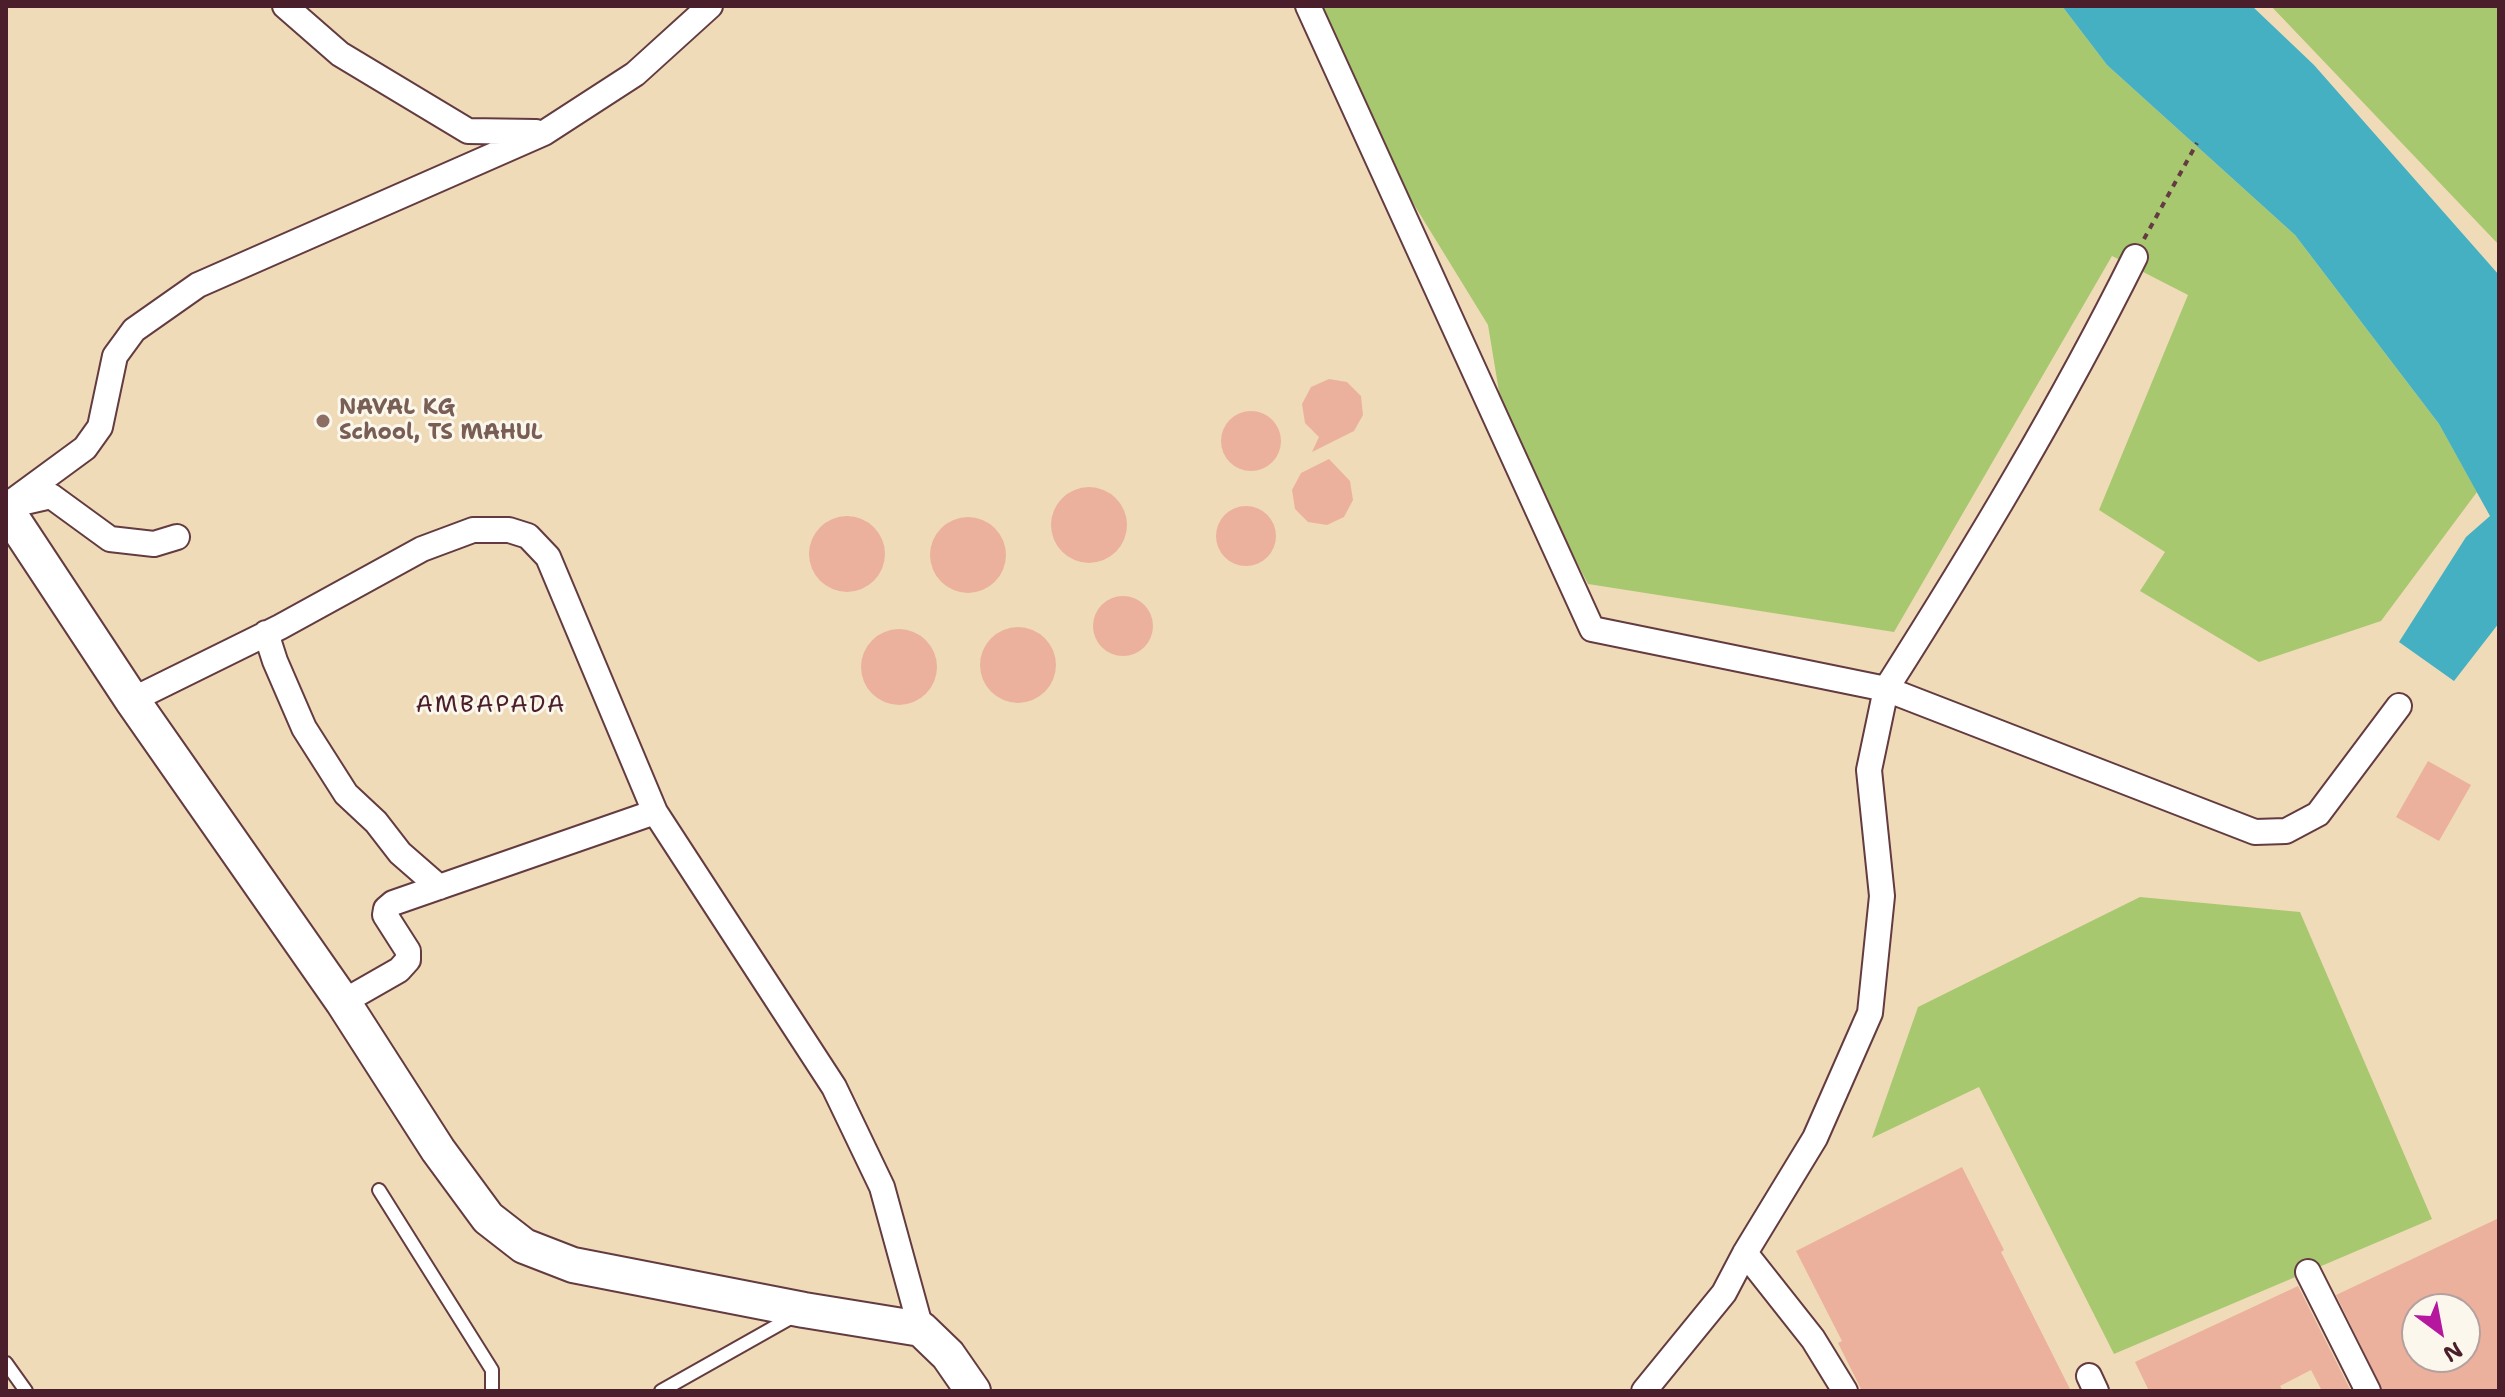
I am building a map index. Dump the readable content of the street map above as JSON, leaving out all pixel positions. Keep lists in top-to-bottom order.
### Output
{
  "districts": ["AMBAPADA"],
  "places": ["NAVAL KG School, TS MAHUL"],
  "north": "bottom right"
}
